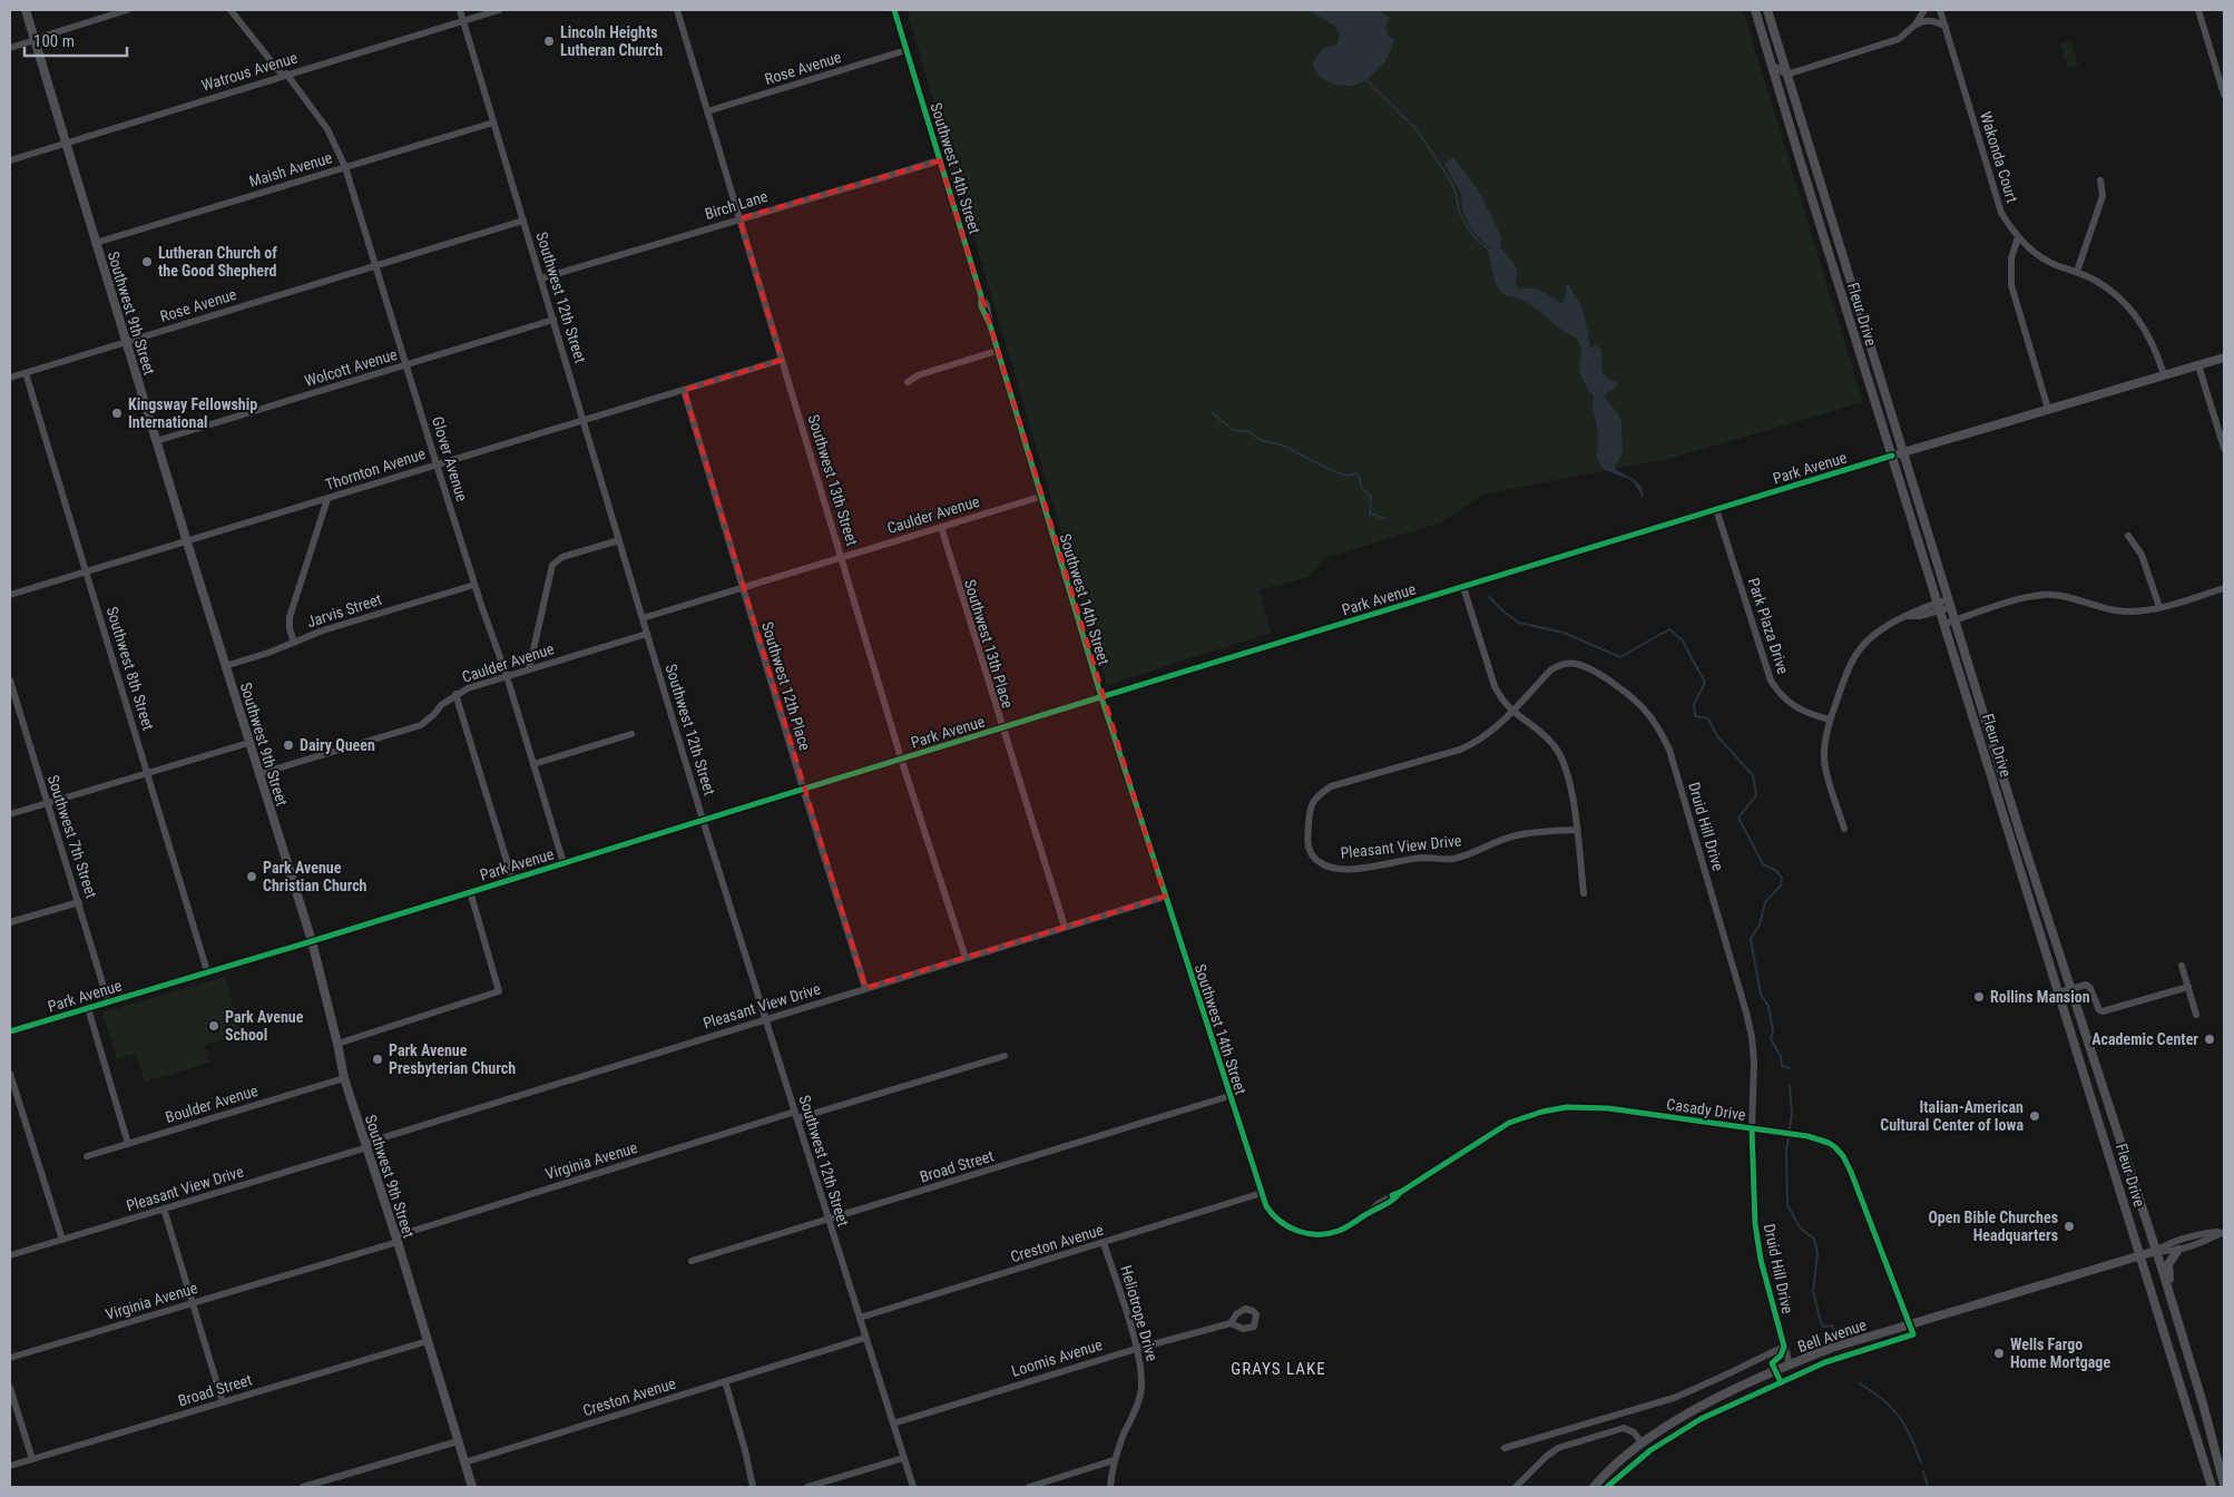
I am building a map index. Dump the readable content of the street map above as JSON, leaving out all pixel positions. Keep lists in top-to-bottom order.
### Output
{
  "streets": {
    "main road": [
      "Southwest 9th Street",
      "Fleur Drive",
      "Park Avenue",
      "Bell Avenue"
    ],
    "street": [
      "Rose Avenue",
      "Watrous Avenue",
      "Wakonda Court",
      "Southwest 14th Street",
      "Maish Avenue",
      "Birch Lane",
      "Southwest 12th Street",
      "Wolcott Avenue",
      "Glover Avenue",
      "Thornton Avenue",
      "Southwest 13th Street",
      "Caulder Avenue",
      "Jarvis Street",
      "Park Plaza Drive",
      "Southwest 13th Place",
      "Southwest 8th Street",
      "Southwest 12th Place",
      "Druid Hill Drive",
      "Southwest 7th Street",
      "Pleasant View Drive",
      "Boulder Avenue",
      "Casady Drive",
      "Virginia Avenue",
      "Broad Street",
      "Creston Avenue",
      "Heliotrope Drive",
      "Loomis Avenue"
    ]
  },
  "crossings": [
    ["Rose Avenue", "Southwest 14th Street"],
    ["Rose Avenue", "Southwest 12th Street"],
    ["Rose Avenue", "Southwest 9th Street"],
    ["Rose Avenue", "Glover Avenue"],
    ["Rose Avenue", "Southwest 13th Street"],
    ["Rose Avenue", "Southwest 8th Street"],
    ["Watrous Avenue", "Southwest 12th Street"],
    ["Watrous Avenue", "Southwest 9th Street"],
    ["Watrous Avenue", "Glover Avenue"],
    ["Wakonda Court", "Park Avenue"],
    ["Southwest 14th Street", "Birch Lane"],
    ["Southwest 14th Street", "Park Avenue"],
    ["Southwest 14th Street", "Caulder Avenue"],
    ["Southwest 14th Street", "Pleasant View Drive"],
    ["Southwest 14th Street", "Casady Drive"],
    ["Southwest 14th Street", "Broad Street"],
    ["Southwest 14th Street", "Creston Avenue"],
    ["Maish Avenue", "Southwest 12th Street"],
    ["Maish Avenue", "Southwest 9th Street"],
    ["Maish Avenue", "Glover Avenue"],
    ["Birch Lane", "Southwest 12th Street"],
    ["Birch Lane", "Southwest 13th Street"],
    ["Southwest 12th Street", "Wolcott Avenue"],
    ["Southwest 12th Street", "Park Avenue"],
    ["Southwest 12th Street", "Thornton Avenue"],
    ["Southwest 12th Street", "Caulder Avenue"],
    ["Southwest 12th Street", "Pleasant View Drive"],
    ["Southwest 12th Street", "Virginia Avenue"],
    ["Southwest 12th Street", "Broad Street"],
    ["Southwest 12th Street", "Creston Avenue"],
    ["Southwest 12th Street", "Loomis Avenue"],
    ["Southwest 9th Street", "Wolcott Avenue"],
    ["Southwest 9th Street", "Park Avenue"],
    ["Southwest 9th Street", "Thornton Avenue"],
    ["Southwest 9th Street", "Caulder Avenue"],
    ["Southwest 9th Street", "Jarvis Street"],
    ["Southwest 9th Street", "Pleasant View Drive"],
    ["Southwest 9th Street", "Boulder Avenue"],
    ["Southwest 9th Street", "Virginia Avenue"],
    ["Southwest 9th Street", "Broad Street"],
    ["Southwest 9th Street", "Creston Avenue"],
    ["Fleur Drive", "Park Avenue"],
    ["Fleur Drive", "Bell Avenue"],
    ["Wolcott Avenue", "Glover Avenue"],
    ["Glover Avenue", "Park Avenue"],
    ["Glover Avenue", "Thornton Avenue"],
    ["Glover Avenue", "Caulder Avenue"],
    ["Glover Avenue", "Jarvis Street"],
    ["Park Avenue", "Southwest 13th Street"],
    ["Park Avenue", "Park Plaza Drive"],
    ["Park Avenue", "Southwest 13th Place"],
    ["Park Avenue", "Southwest 8th Street"],
    ["Park Avenue", "Southwest 12th Place"],
    ["Park Avenue", "Southwest 7th Street"],
    ["Thornton Avenue", "Southwest 13th Street"],
    ["Thornton Avenue", "Southwest 8th Street"],
    ["Thornton Avenue", "Southwest 12th Place"],
    ["Southwest 13th Street", "Caulder Avenue"],
    ["Southwest 13th Street", "Pleasant View Drive"],
    ["Caulder Avenue", "Southwest 13th Place"],
    ["Caulder Avenue", "Southwest 12th Place"],
    ["Southwest 13th Place", "Pleasant View Drive"],
    ["Southwest 12th Place", "Pleasant View Drive"],
    ["Druid Hill Drive", "Pleasant View Drive"],
    ["Druid Hill Drive", "Casady Drive"],
    ["Druid Hill Drive", "Bell Avenue"],
    ["Casady Drive", "Creston Avenue"],
    ["Casady Drive", "Bell Avenue"],
    ["Creston Avenue", "Heliotrope Drive"],
    ["Heliotrope Drive", "Loomis Avenue"]
  ],
  "districts": ["GRAYS LAKE"],
  "places": [
    "Lincoln Heights Lutheran Church",
    "Lutheran Church of the Good Shepherd",
    "Kingsway Fellowship International",
    "Dairy Queen",
    "Park Avenue Christian Church",
    "Rollins Mansion",
    "Park Avenue School",
    "Academic Center",
    "Park Avenue Presbyterian Church",
    "Italian-American Cultural Center of Iowa",
    "Open Bible Churches Headquarters",
    "Wells Fargo Home Mortgage"
  ],
  "scale_bar": "100 m"
}
